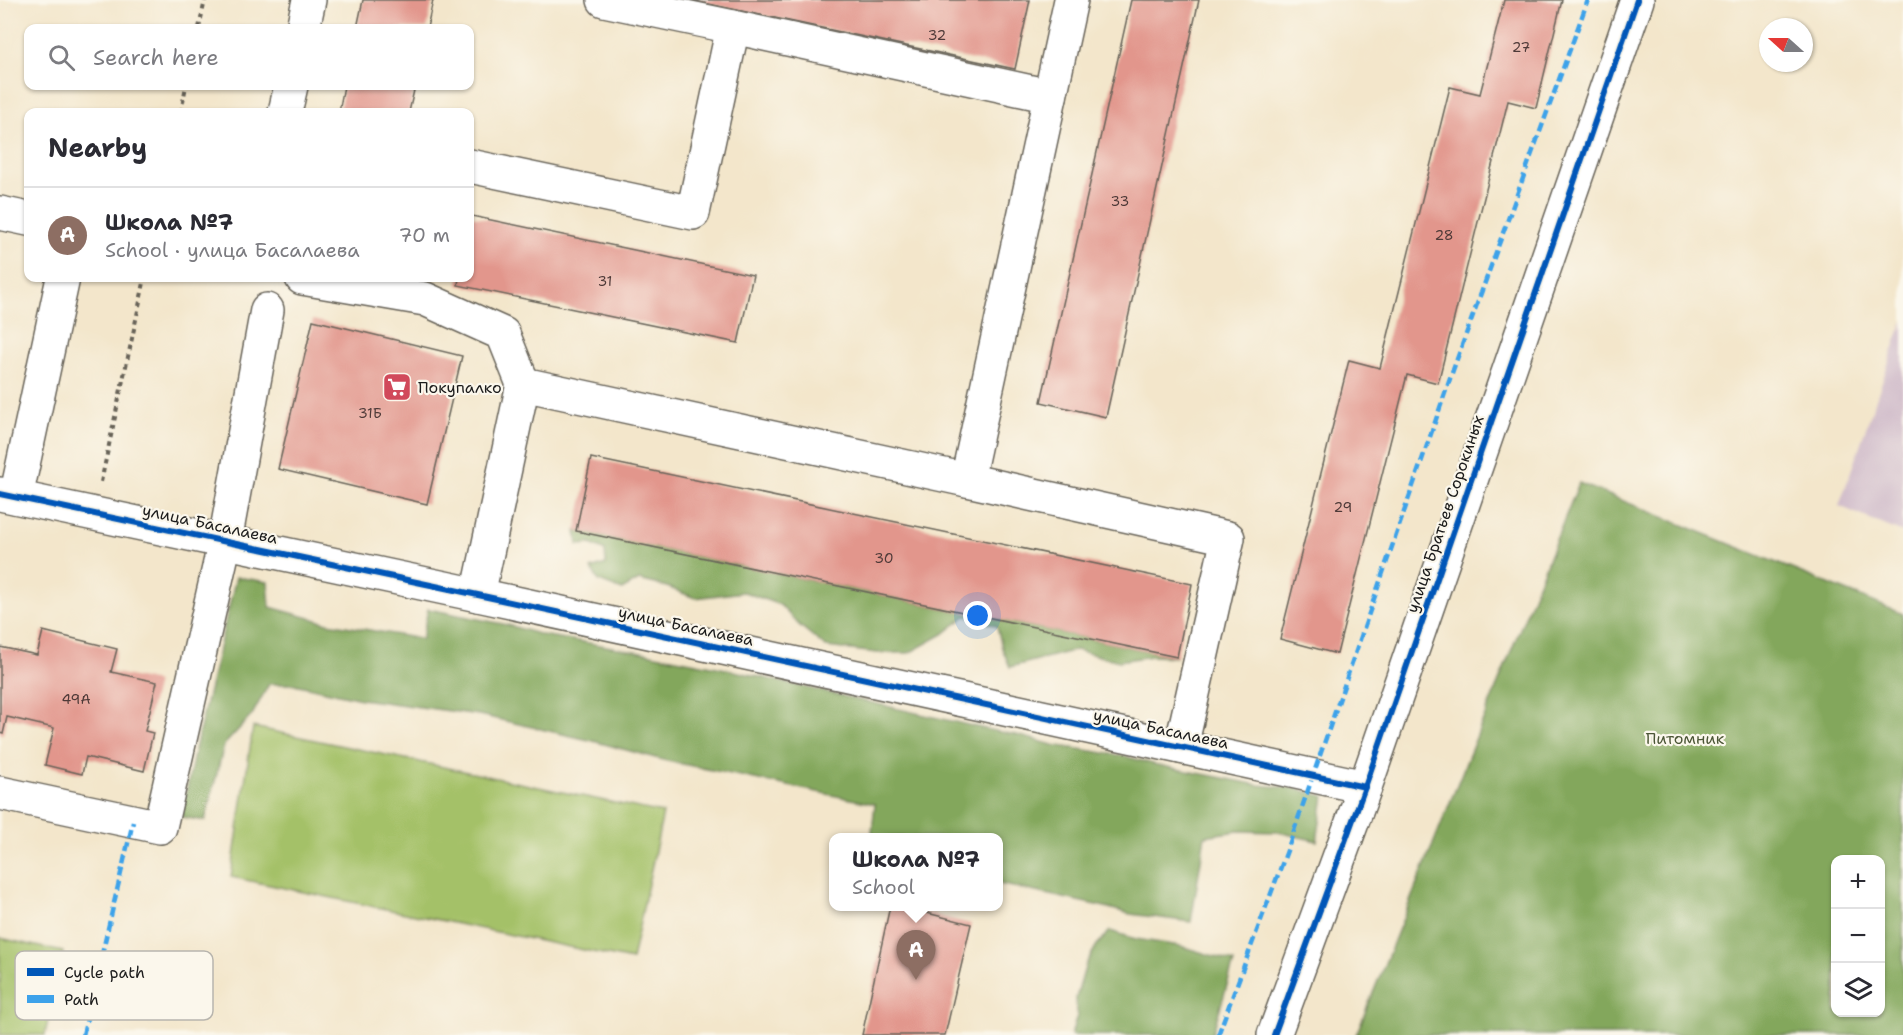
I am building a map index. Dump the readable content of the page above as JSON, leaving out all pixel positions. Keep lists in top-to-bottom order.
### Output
{
  "streets": {
    "street": ["улица Братьев Сорокиных", "улица Басалаева"]
  },
  "crossings": [
    ["улица Братьев Сорокиных", "улица Басалаева"]
  ],
  "parks": ["Питомник"],
  "places": {
    "supermarket": ["Покупалко"]
  },
  "house_numbers": [
    "32",
    "27",
    "33",
    "28",
    "31",
    "31Б",
    "29",
    "30",
    "49А"
  ],
  "legend": ["Cycle path", "Path"],
  "north": "left",
  "page": {
    "search": "Search here",
    "heading": "Nearby",
    "list": [
      {
        "mark": "A",
        "name": "Школа №7",
        "note": "School · улица Басалаева",
        "value": "70 m"
      }
    ],
    "popup": ["Школа №7", "School"],
    "map_buttons": ["+", "−"],
    "pins": "A"
  }
}
